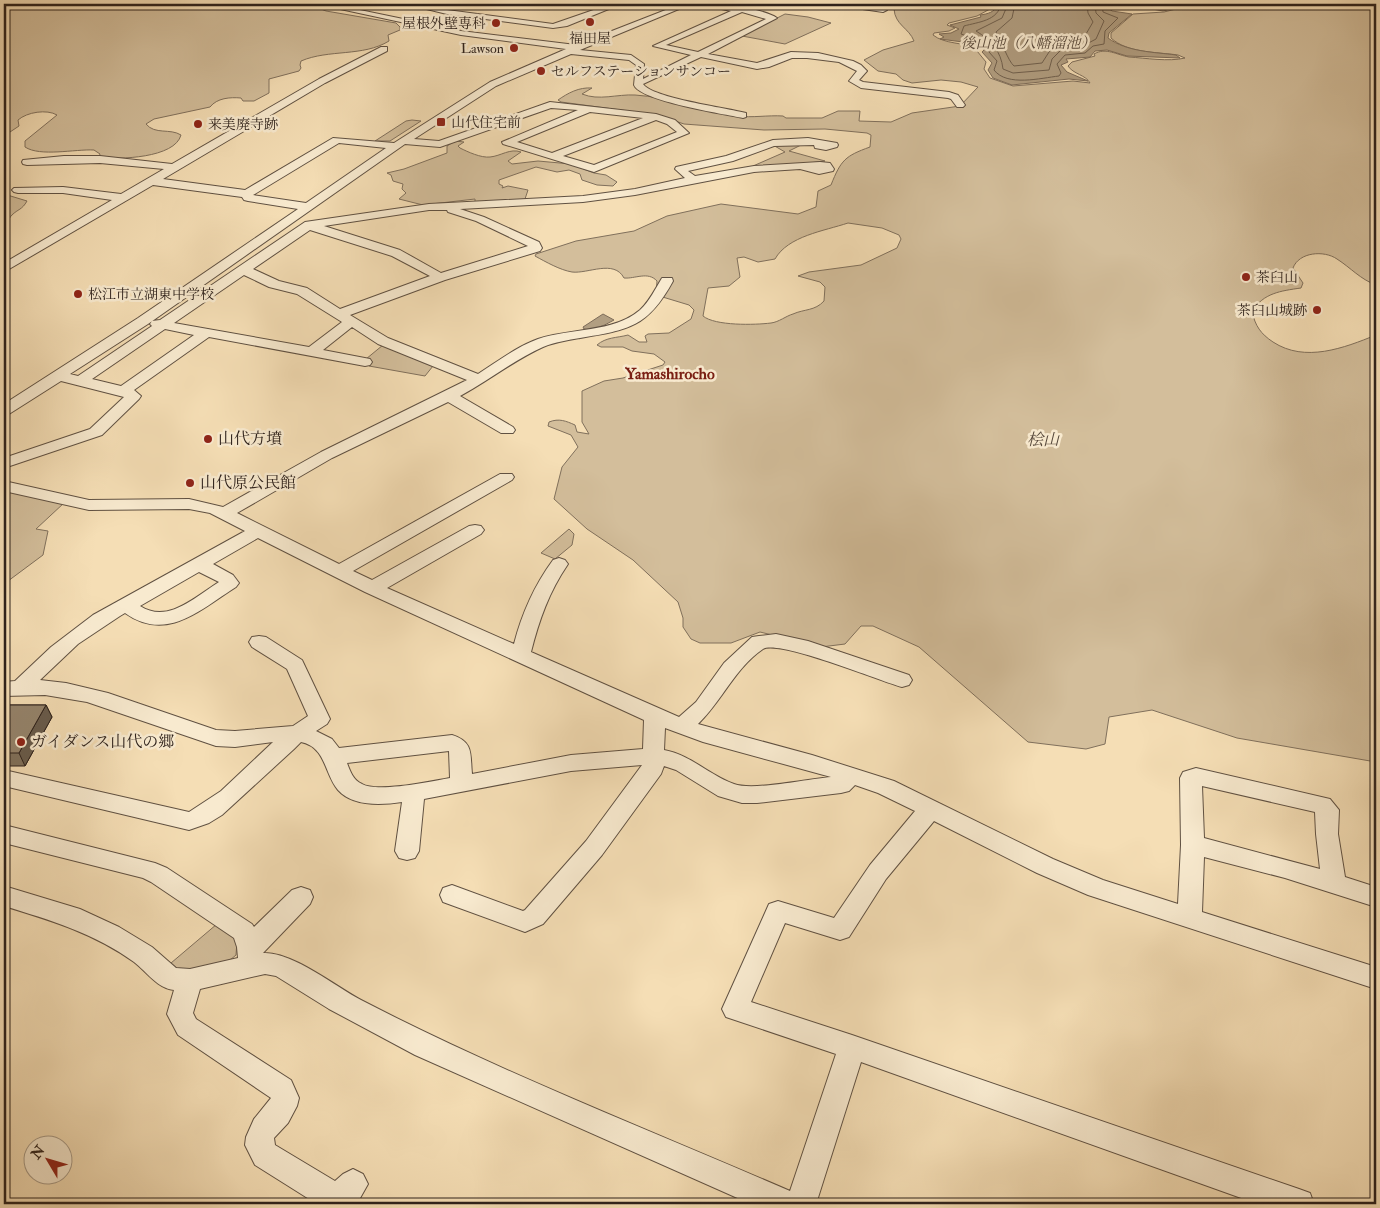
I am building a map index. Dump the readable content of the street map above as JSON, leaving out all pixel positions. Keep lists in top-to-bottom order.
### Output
{
  "districts": ["Yamashirocho"],
  "water": ["後山池（八幡溜池）"],
  "parks": ["桧山"],
  "places": {
    "other": [
      "福田屋",
      "屋根外壁専科",
      "Lawson",
      "セルフステーションサンコー",
      "来美廃寺跡",
      "茶臼山",
      "松江市立湖東中学校",
      "茶臼山城跡",
      "山代方墳",
      "山代原公民館",
      "ガイダンス山代の郷"
    ],
    "transit": ["山代住宅前"]
  },
  "north": "top left"
}
